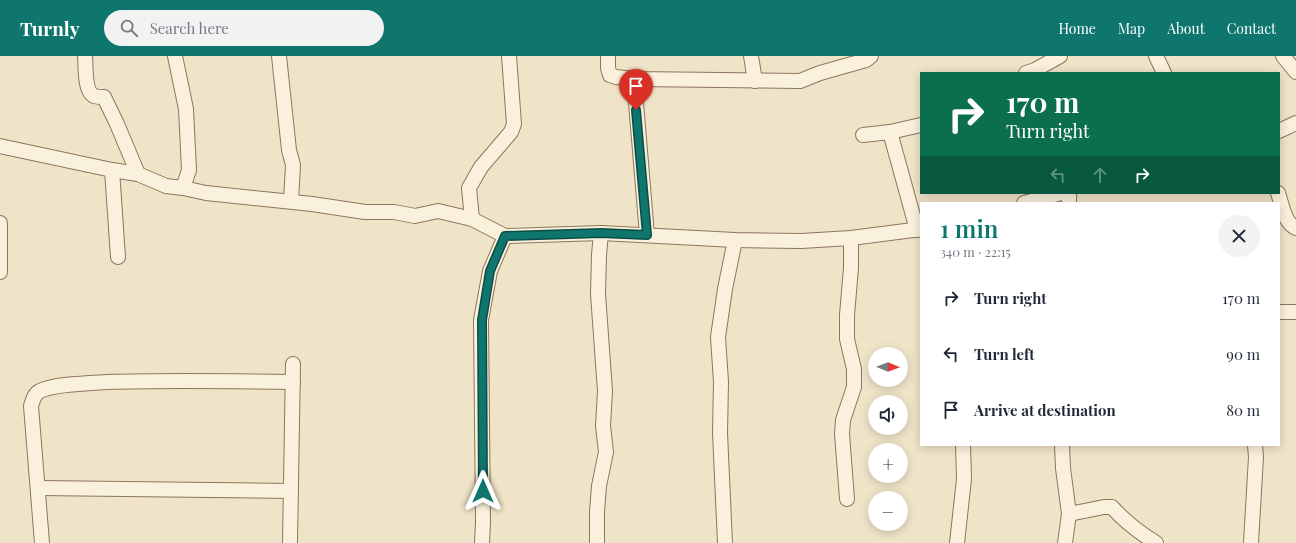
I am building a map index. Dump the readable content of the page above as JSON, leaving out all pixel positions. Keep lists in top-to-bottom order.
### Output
{
  "north": "right",
  "page": {
    "header": "Turnly",
    "search": "Search here",
    "nav": [
      "Home",
      "Map",
      "About",
      "Contact"
    ],
    "turn": ["170 m", "Turn right"],
    "heading": ["1 min", "340 m · 22:15"],
    "list": [
      {
        "name": "Turn right",
        "value": "170 m"
      },
      {
        "name": "Turn left",
        "value": "90 m"
      },
      {
        "name": "Arrive at destination",
        "value": "80 m"
      }
    ],
    "map_buttons": ["+", "−"]
  }
}
